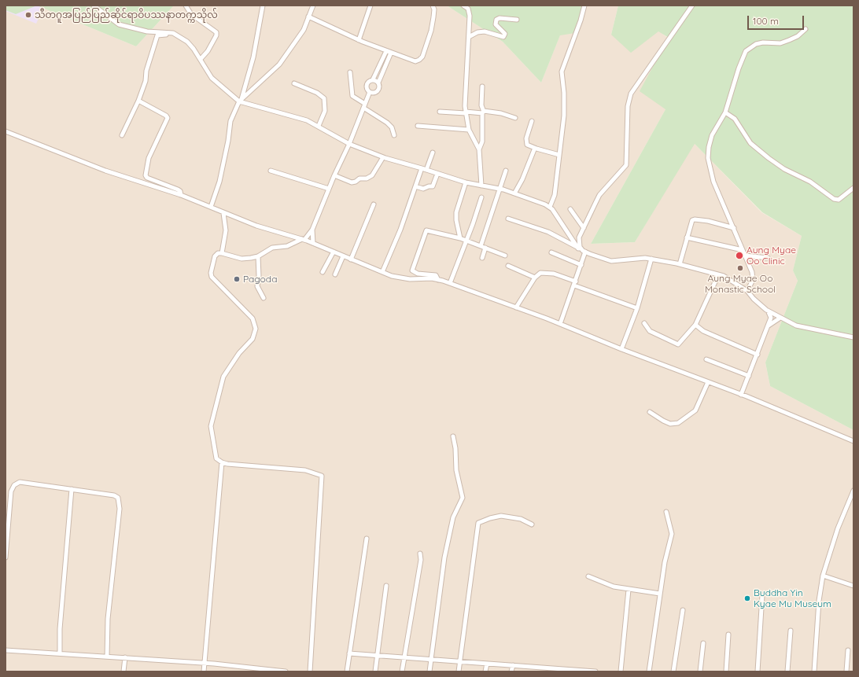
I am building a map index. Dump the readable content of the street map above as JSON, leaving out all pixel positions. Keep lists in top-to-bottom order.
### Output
{
  "places": [
    "သီတဂူအပြည်ပြည်ဆိုင်ရာဝိပဿနာတက္ကသိုလ်",
    "Aung Myae Oo Clinic",
    "Aung Myae Oo Monastic School",
    "Pagoda",
    "Buddha Yin Kyae Mu Museum"
  ],
  "scale_bar": "100 m"
}
